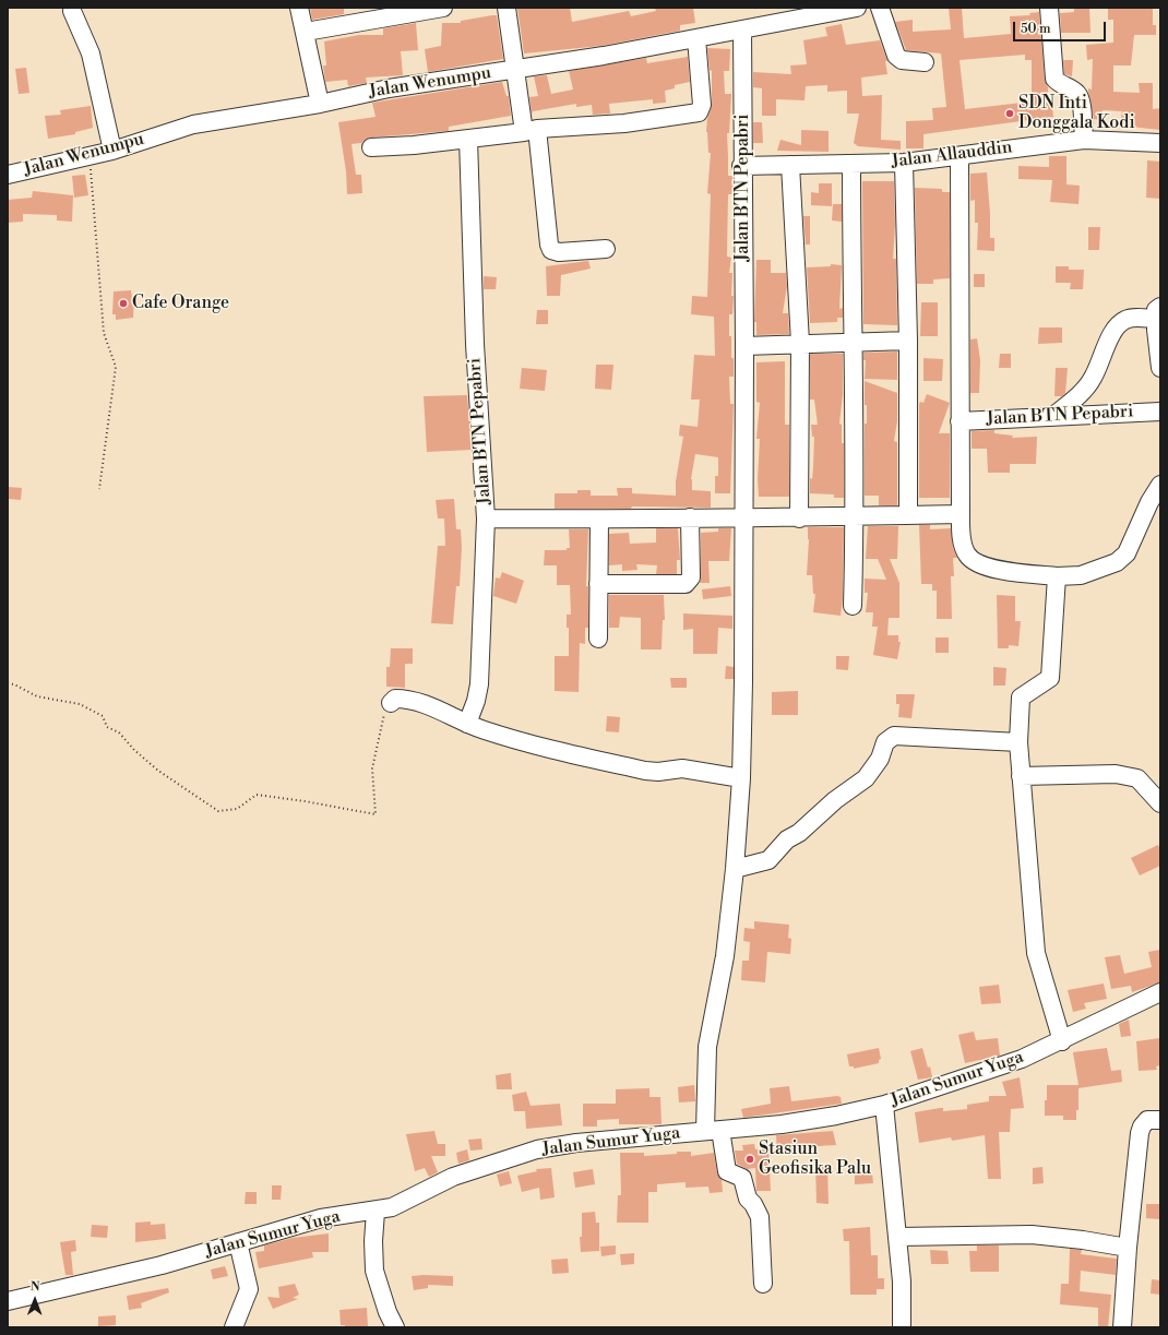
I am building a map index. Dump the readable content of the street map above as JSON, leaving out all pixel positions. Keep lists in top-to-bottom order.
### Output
{
  "streets": {
    "street": [
      "Jalan Wenumpu",
      "Jalan Allauddin",
      "Jalan BTN Pepabri",
      "Jalan Sumur Yuga"
    ]
  },
  "crossings": [
    ["Jalan Wenumpu", "Jalan BTN Pepabri"],
    ["Jalan Allauddin", "Jalan BTN Pepabri"]
  ],
  "places": ["SDN Inti Donggala Kodi", "Cafe Orange", "Stasiun Geofisika Palu"],
  "scale_bar": "50 m",
  "north": "top"
}
